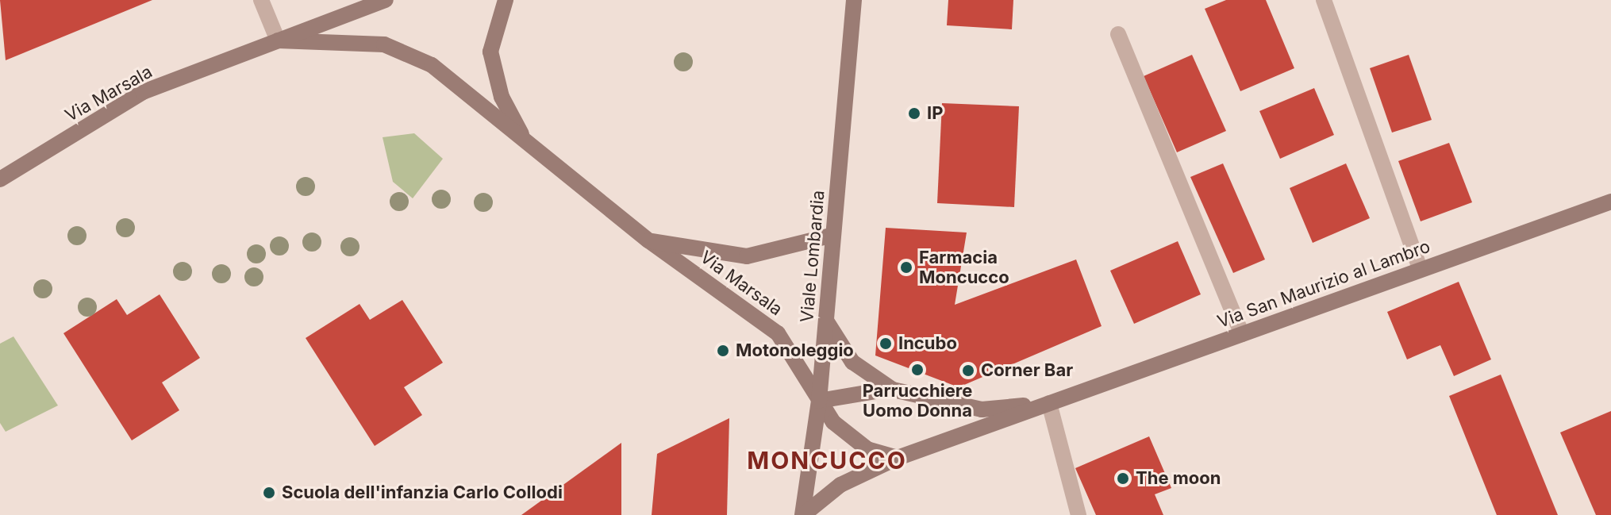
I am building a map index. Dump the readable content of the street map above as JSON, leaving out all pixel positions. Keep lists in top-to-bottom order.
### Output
{
  "streets": {
    "main road": ["Via Marsala", "Viale Lombardia", "Via San Maurizio al Lambro"]
  },
  "crossings": [
    ["Via Marsala", "Viale Lombardia"],
    ["Via Marsala", "Via San Maurizio al Lambro"],
    ["Viale Lombardia", "Via San Maurizio al Lambro"]
  ],
  "districts": ["MONCUCCO"],
  "places": [
    "IP",
    "Farmacia Moncucco",
    "Incubo",
    "Motonoleggio",
    "Parrucchiere Uomo Donna",
    "Corner Bar",
    "The moon",
    "Scuola dell'infanzia Carlo Collodi"
  ]
}
